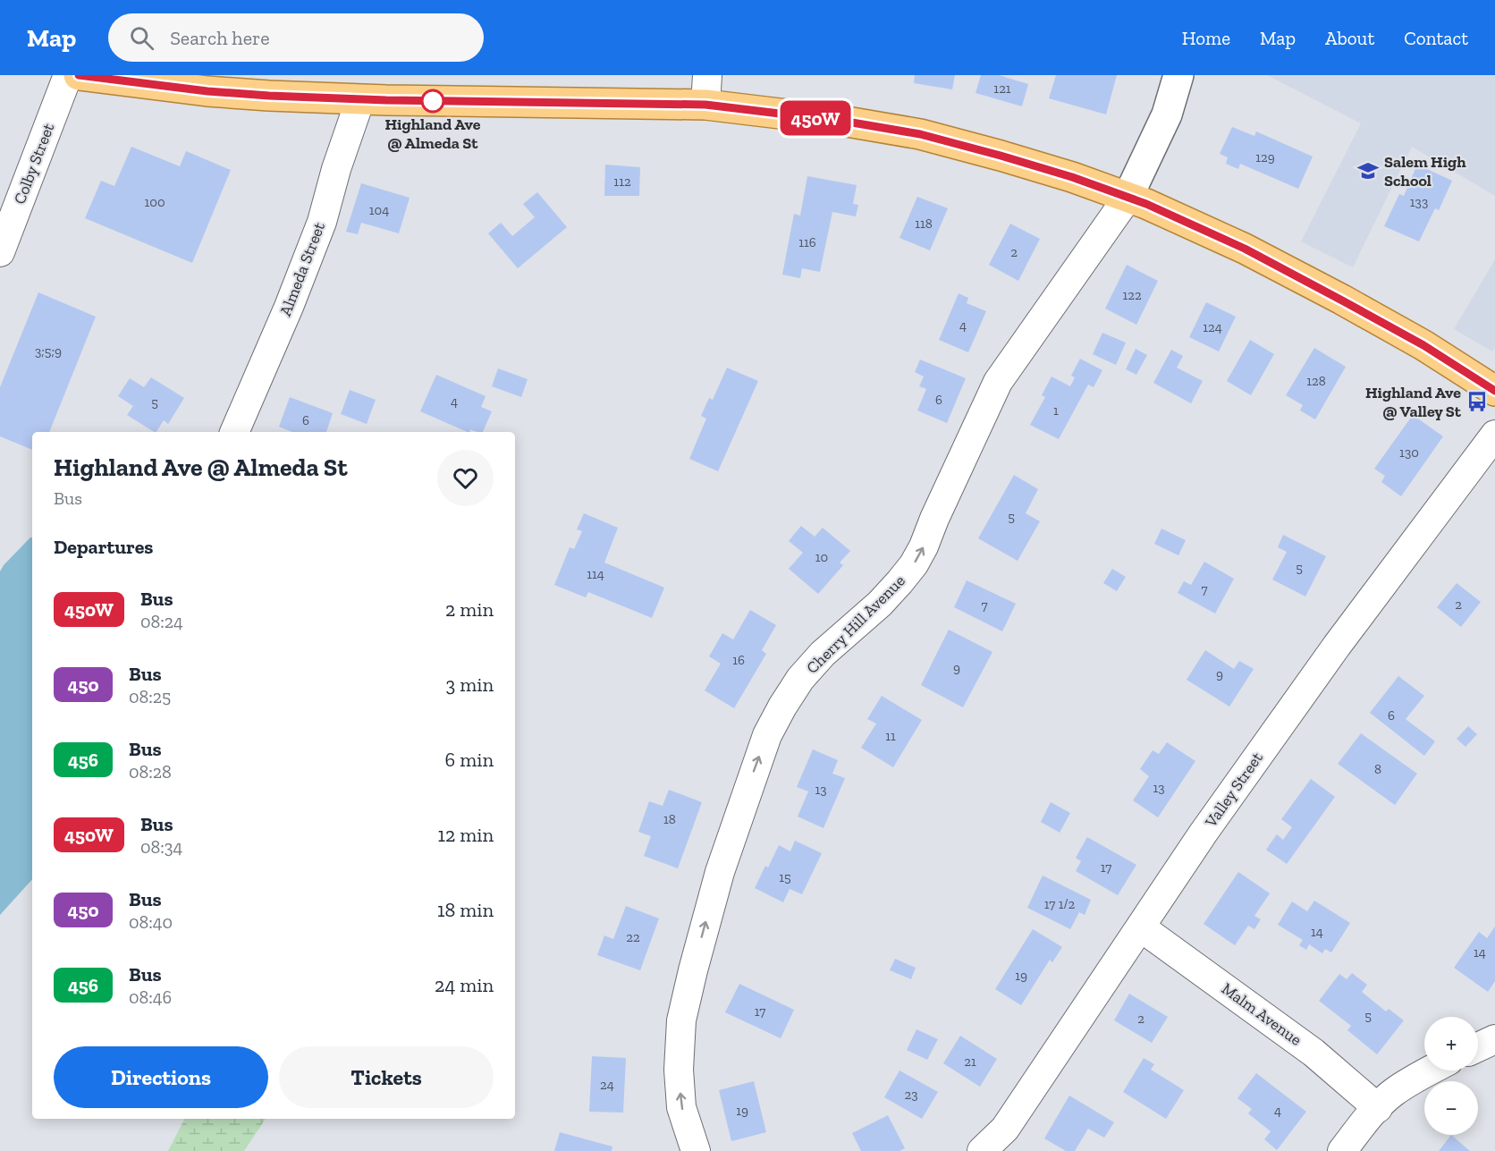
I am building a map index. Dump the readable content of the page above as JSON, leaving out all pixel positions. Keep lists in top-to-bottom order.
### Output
{
  "streets": {
    "street": [
      "Colby Street",
      "Almeda Street",
      "Cherry Hill Avenue",
      "Valley Street",
      "Malm Avenue"
    ]
  },
  "crossings": [
    ["Valley Street", "Malm Avenue"]
  ],
  "one_way": ["Cherry Hill Avenue"],
  "places": {
    "other": ["Highland Ave @ Almeda St"],
    "school or university": ["Salem High School"],
    "bus stop": ["Highland Ave @ Valley St"]
  },
  "lines": ["bus line 450W"],
  "house_numbers": [
    "121",
    "129",
    "112",
    "100",
    "133",
    "104",
    "118",
    "116",
    "2",
    "122",
    "4",
    "124",
    "3;5;9",
    "128",
    "6",
    "4",
    "5",
    "1",
    "6",
    "130",
    "5",
    "10",
    "5",
    "114",
    "7",
    "2",
    "7",
    "16",
    "9",
    "9",
    "6",
    "11",
    "8",
    "13",
    "13",
    "18",
    "17",
    "15",
    "17 1/2",
    "14",
    "22",
    "14",
    "19",
    "17",
    "5",
    "2",
    "21",
    "24",
    "23",
    "19",
    "4"
  ],
  "page": {
    "header": "Map",
    "search": "Search here",
    "nav": [
      "Home",
      "Map",
      "About",
      "Contact"
    ],
    "on_map": "450W",
    "heading": [
      ["Highland Ave @ Almeda St", "Bus"],
      "Departures"
    ],
    "list": [
      {
        "mark": "450W",
        "name": "Bus",
        "note": "08:24",
        "value": "2 min"
      },
      {
        "mark": "450",
        "name": "Bus",
        "note": "08:25",
        "value": "3 min"
      },
      {
        "mark": "456",
        "name": "Bus",
        "note": "08:28",
        "value": "6 min"
      },
      {
        "mark": "450W",
        "name": "Bus",
        "note": "08:34",
        "value": "12 min"
      },
      {
        "mark": "450",
        "name": "Bus",
        "note": "08:40",
        "value": "18 min"
      },
      {
        "mark": "456",
        "name": "Bus",
        "note": "08:46",
        "value": "24 min"
      }
    ],
    "map_buttons": ["+", "−"],
    "buttons": ["Directions", "Tickets"]
  }
}
